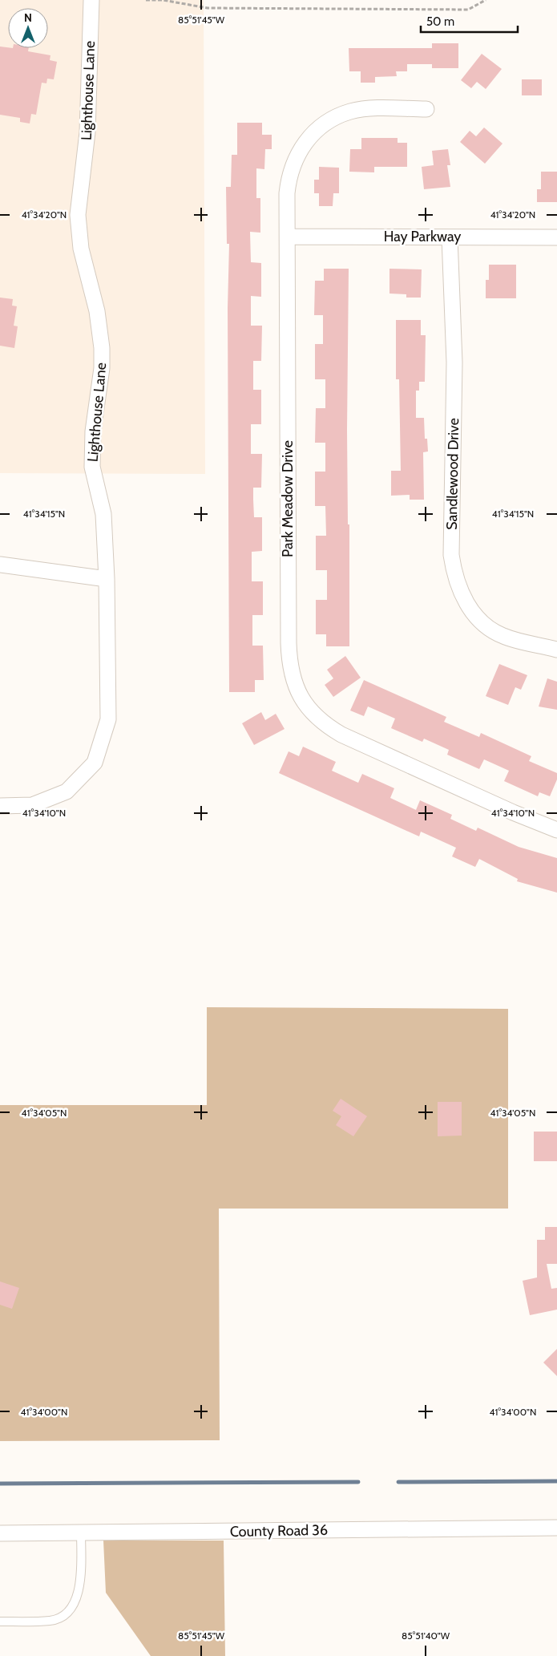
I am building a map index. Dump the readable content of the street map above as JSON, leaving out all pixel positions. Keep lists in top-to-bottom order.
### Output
{
  "streets": {
    "street": [
      "Lighthouse Lane",
      "Hay Parkway",
      "Sandlewood Drive",
      "Park Meadow Drive",
      "County Road 36"
    ]
  },
  "crossings": [
    ["Hay Parkway", "Sandlewood Drive"],
    ["Hay Parkway", "Park Meadow Drive"]
  ],
  "scale_bar": "50 m",
  "north": "top",
  "coordinates": [
    "85°51'45\"W",
    "41°34'20\"N",
    "41°34'15\"N",
    "41°34'10\"N",
    "41°34'05\"N",
    "41°34'00\"N",
    "85°51'40\"W"
  ]
}
